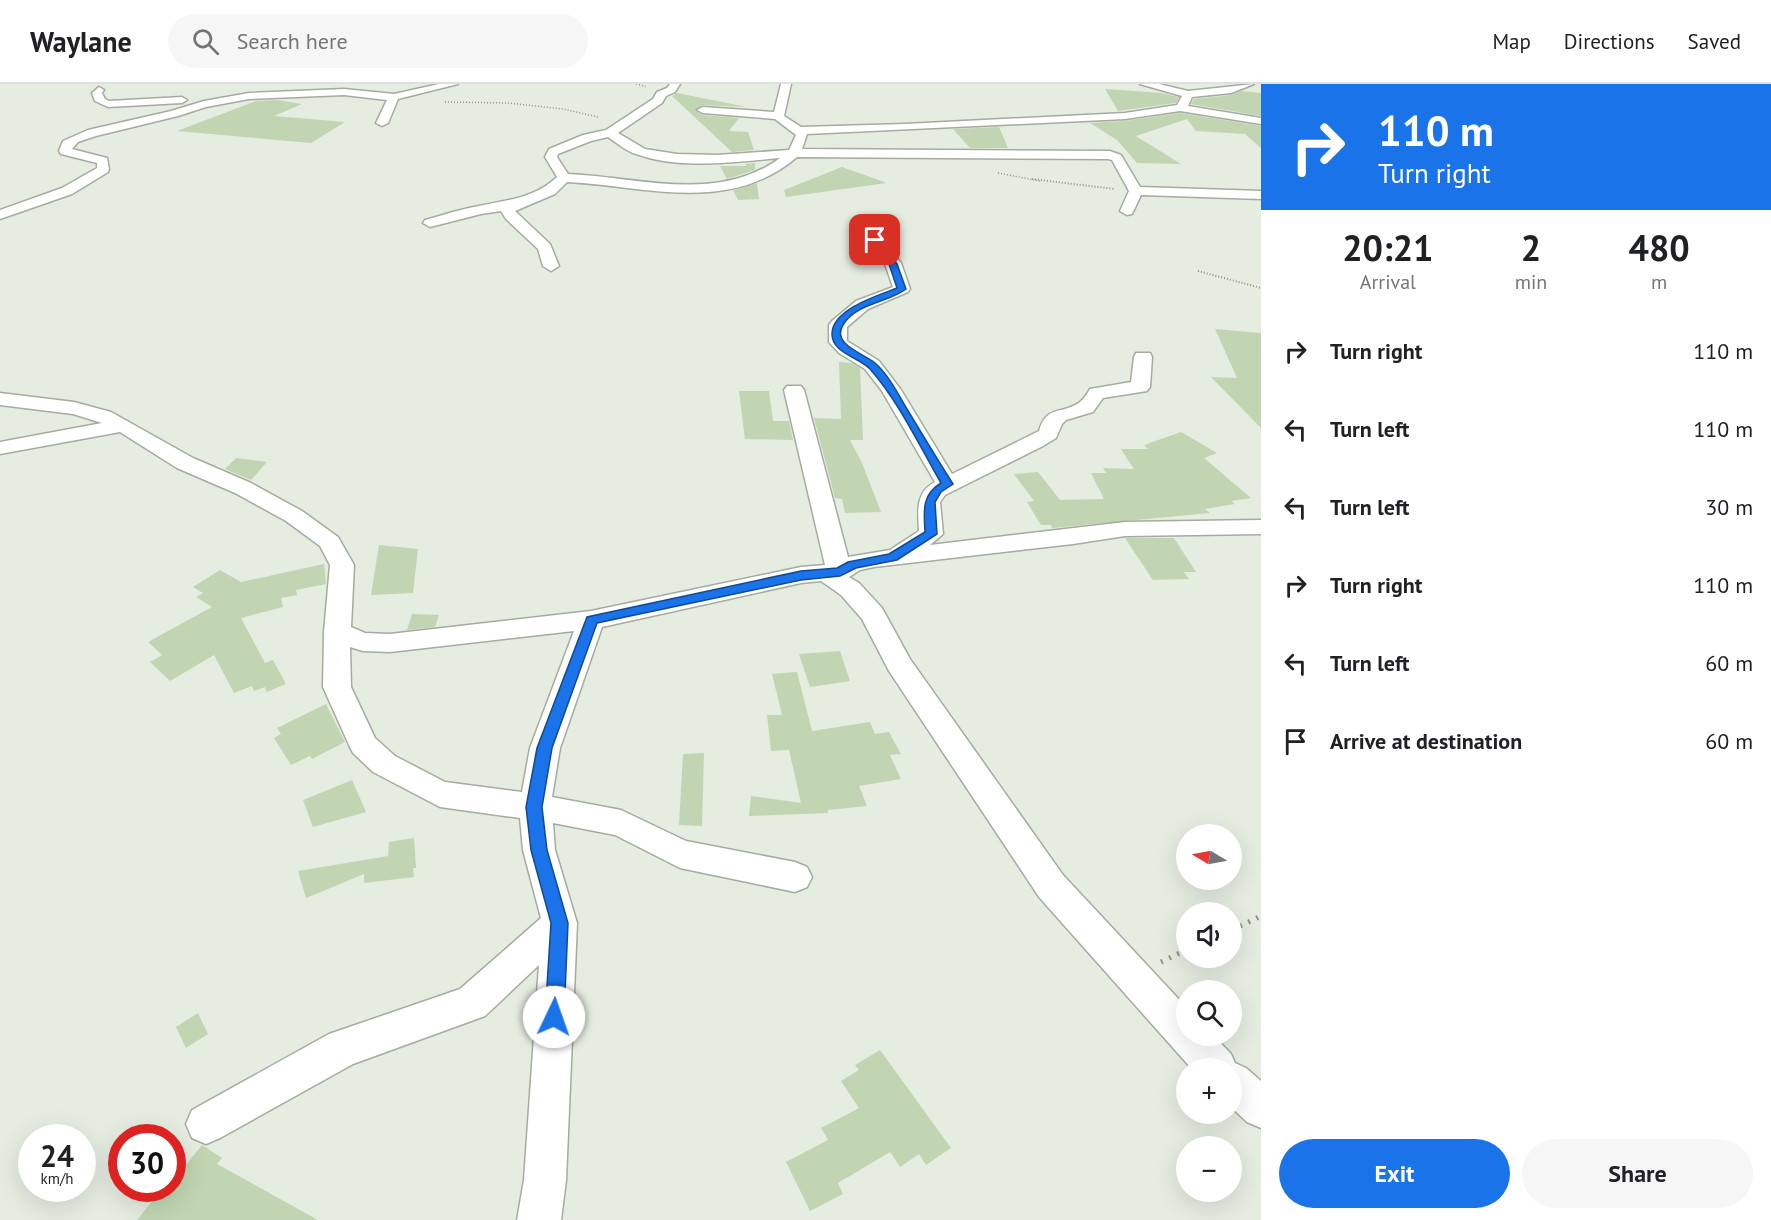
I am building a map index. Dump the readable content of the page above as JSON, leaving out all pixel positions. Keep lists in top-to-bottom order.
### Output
{
  "north": "left",
  "page": {
    "header": "Waylane",
    "search": "Search here",
    "nav": ["Map", "Directions", "Saved"],
    "turn": ["110 m", "Turn right"],
    "eta": [
      "20:21",
      "Arrival",
      "2",
      "min",
      "480",
      "m"
    ],
    "list": [
      {
        "name": "Turn right",
        "value": "110 m"
      },
      {
        "name": "Turn left",
        "value": "110 m"
      },
      {
        "name": "Turn left",
        "value": "30 m"
      },
      {
        "name": "Turn right",
        "value": "110 m"
      },
      {
        "name": "Turn left",
        "value": "60 m"
      },
      {
        "name": "Arrive at destination",
        "value": "60 m"
      }
    ],
    "map_buttons": ["+", "−"],
    "speed": "24 km/h",
    "limit": "30",
    "buttons": ["Exit", "Share"]
  }
}
